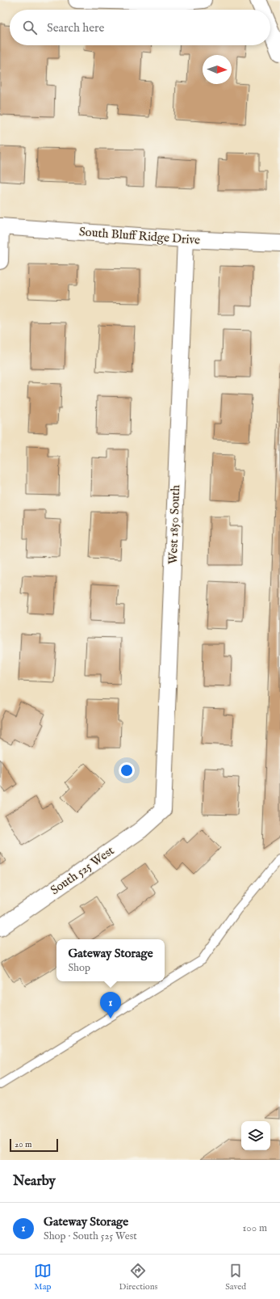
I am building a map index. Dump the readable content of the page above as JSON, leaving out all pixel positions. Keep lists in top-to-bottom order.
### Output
{
  "streets": {
    "street": ["South Bluff Ridge Drive", "West 1850 South", "South 525 West"]
  },
  "crossings": [
    ["South Bluff Ridge Drive", "West 1850 South"],
    ["West 1850 South", "South 525 West"]
  ],
  "scale_bar": "20 m",
  "north": "right",
  "page": {
    "search": "Search here",
    "popup": ["Gateway Storage", "Shop"],
    "pins": "1",
    "scale": "20 m",
    "heading": "Nearby",
    "list": [
      {
        "mark": "1",
        "name": "Gateway Storage",
        "note": "Shop · South 525 West",
        "value": "100 m"
      }
    ],
    "nav": ["Map", "Directions", "Saved"]
  }
}
